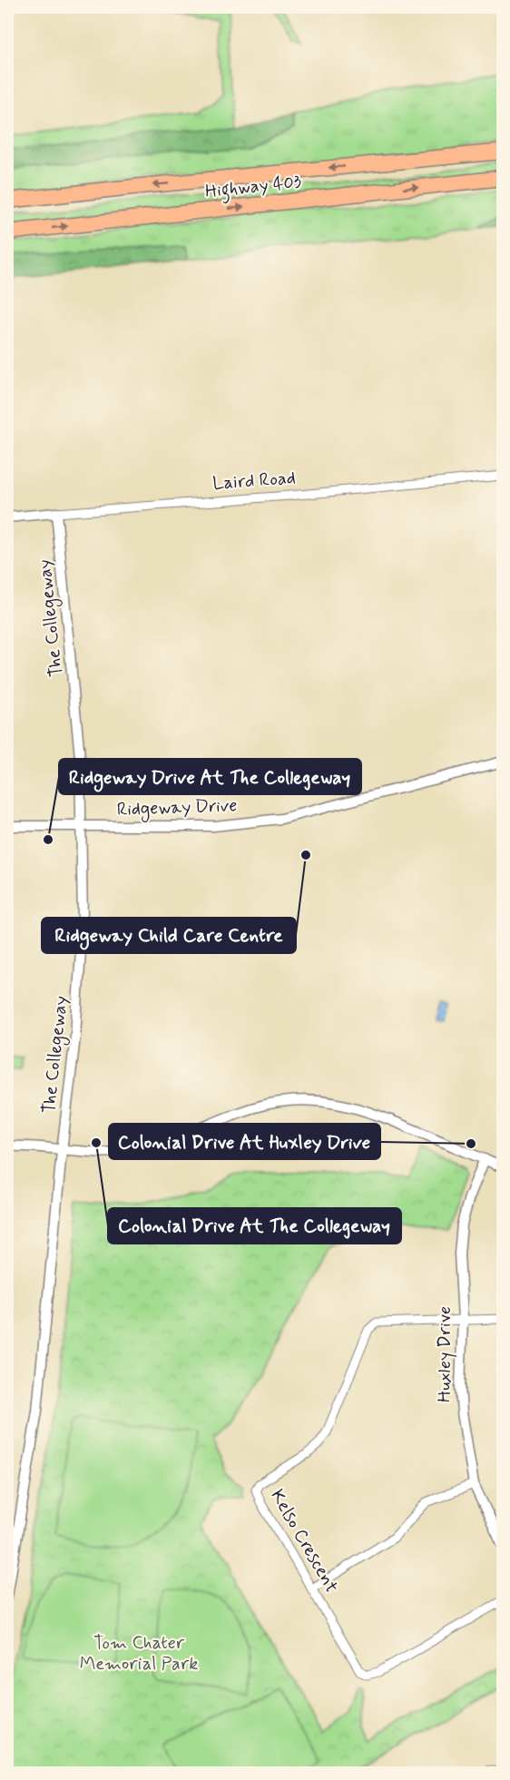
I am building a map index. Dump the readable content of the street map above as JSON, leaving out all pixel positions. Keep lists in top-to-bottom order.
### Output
{
  "streets": {
    "highway": ["Highway 403"],
    "street": [
      "Laird Road",
      "The Collegeway",
      "Ridgeway Drive",
      "Huxley Drive",
      "Kelso Crescent"
    ]
  },
  "crossings": [
    ["Laird Road", "The Collegeway"],
    ["The Collegeway", "Ridgeway Drive"],
    ["Huxley Drive", "Kelso Crescent"]
  ],
  "parks": ["Tom Chater Memorial Park"],
  "places": [
    "Ridgeway Drive At The Collegeway",
    "Ridgeway Child Care Centre",
    "Colonial Drive At The Collegeway",
    "Colonial Drive At Huxley Drive"
  ]
}
